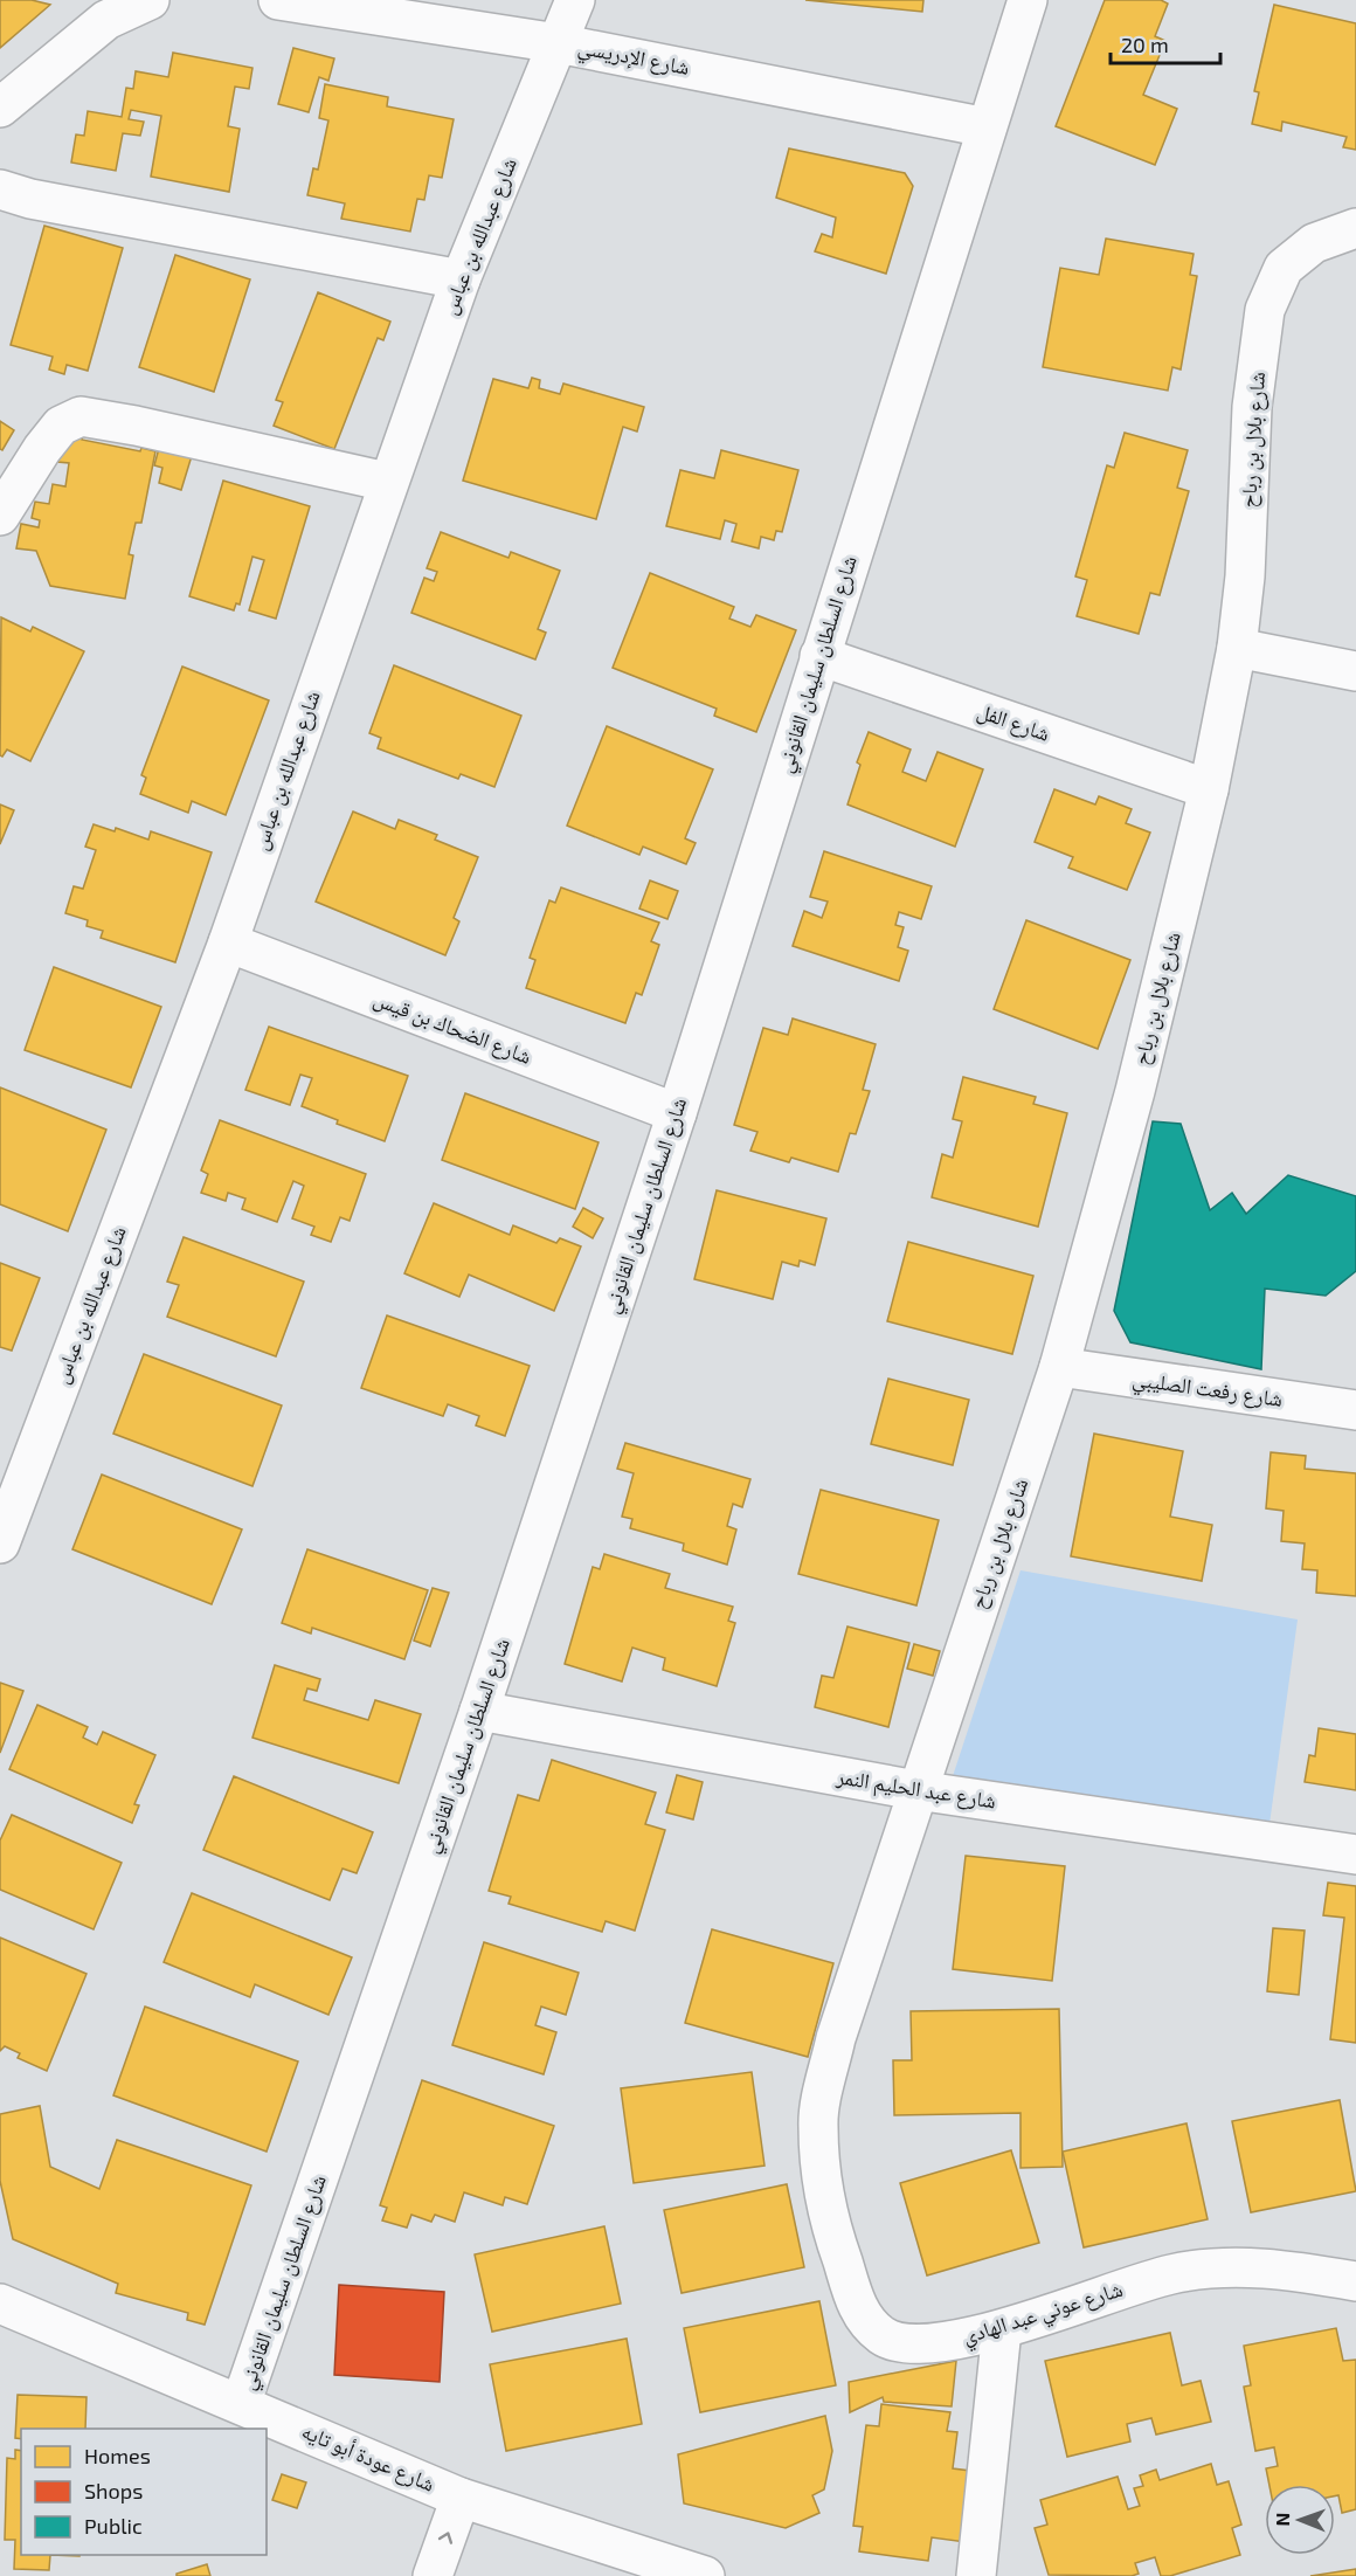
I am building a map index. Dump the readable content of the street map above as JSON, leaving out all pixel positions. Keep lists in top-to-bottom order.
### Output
{
  "streets": {
    "street": [
      "شارع الإدريسي",
      "شارع عبدالله بن عباس",
      "شارع بلال بن رباح",
      "شارع السلطان سليمان القانوني",
      "شارع الفل",
      "شارع الضحاك بن قيس",
      "شارع رفعت الصليبي",
      "شارع عبد الحليم النمر",
      "شارع عوني عبد الهادي",
      "شارع عودة أبو تايه"
    ]
  },
  "crossings": [
    ["شارع الإدريسي", "شارع عبدالله بن عباس"],
    ["شارع الإدريسي", "شارع السلطان سليمان القانوني"],
    ["شارع عبدالله بن عباس", "شارع الضحاك بن قيس"],
    ["شارع بلال بن رباح", "شارع الفل"],
    ["شارع بلال بن رباح", "شارع رفعت الصليبي"],
    ["شارع بلال بن رباح", "شارع عبد الحليم النمر"],
    ["شارع بلال بن رباح", "شارع عوني عبد الهادي"],
    ["شارع السلطان سليمان القانوني", "شارع الفل"],
    ["شارع السلطان سليمان القانوني", "شارع الضحاك بن قيس"],
    ["شارع السلطان سليمان القانوني", "شارع عبد الحليم النمر"],
    ["شارع السلطان سليمان القانوني", "شارع عودة أبو تايه"],
    ["شارع عبد الحليم النمر", "شارع عوني عبد الهادي"]
  ],
  "legend": ["Homes", "Shops", "Public"],
  "scale_bar": "20 m",
  "north": "left"
}
